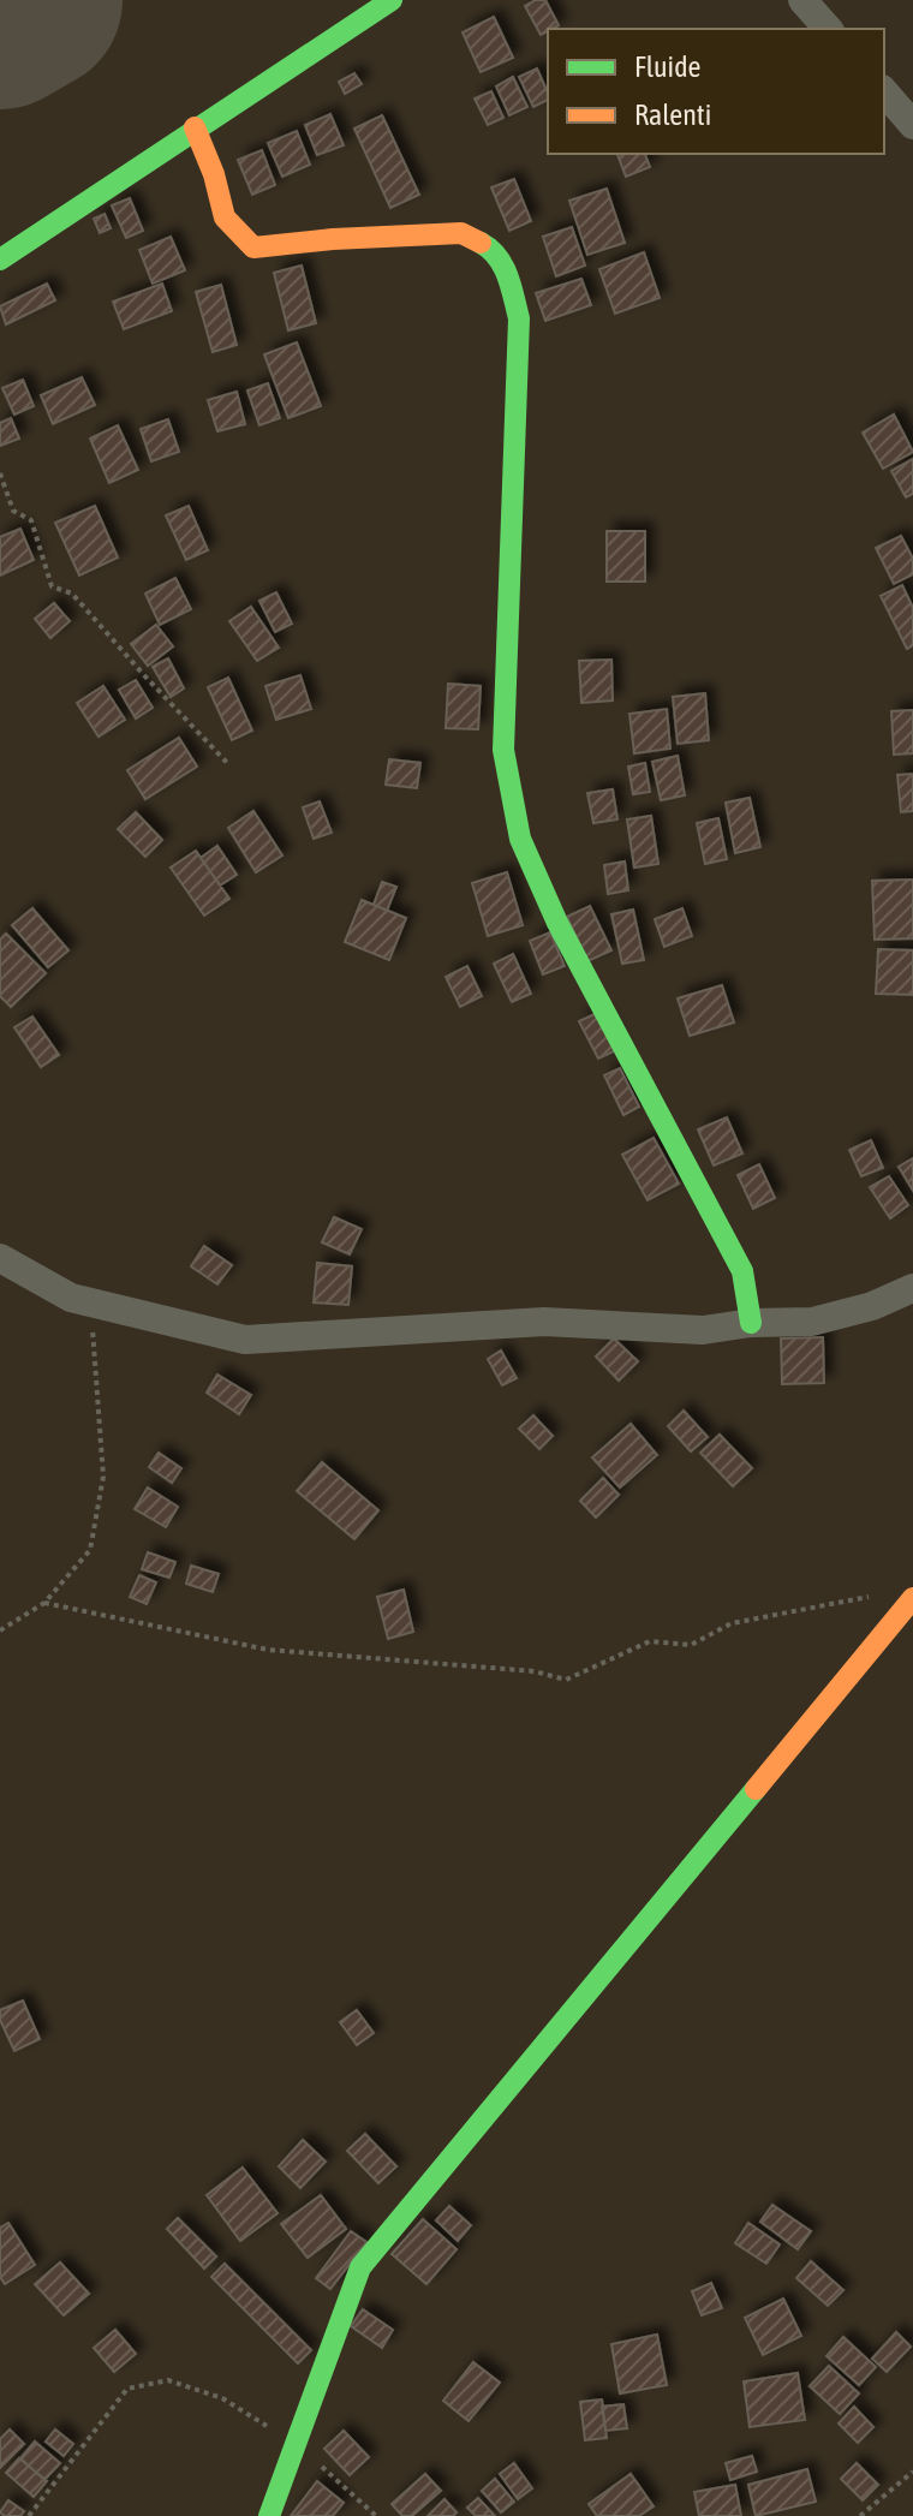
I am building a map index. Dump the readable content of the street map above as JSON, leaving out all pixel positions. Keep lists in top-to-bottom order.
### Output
{
  "legend": ["Fluide", "Ralenti"]
}
